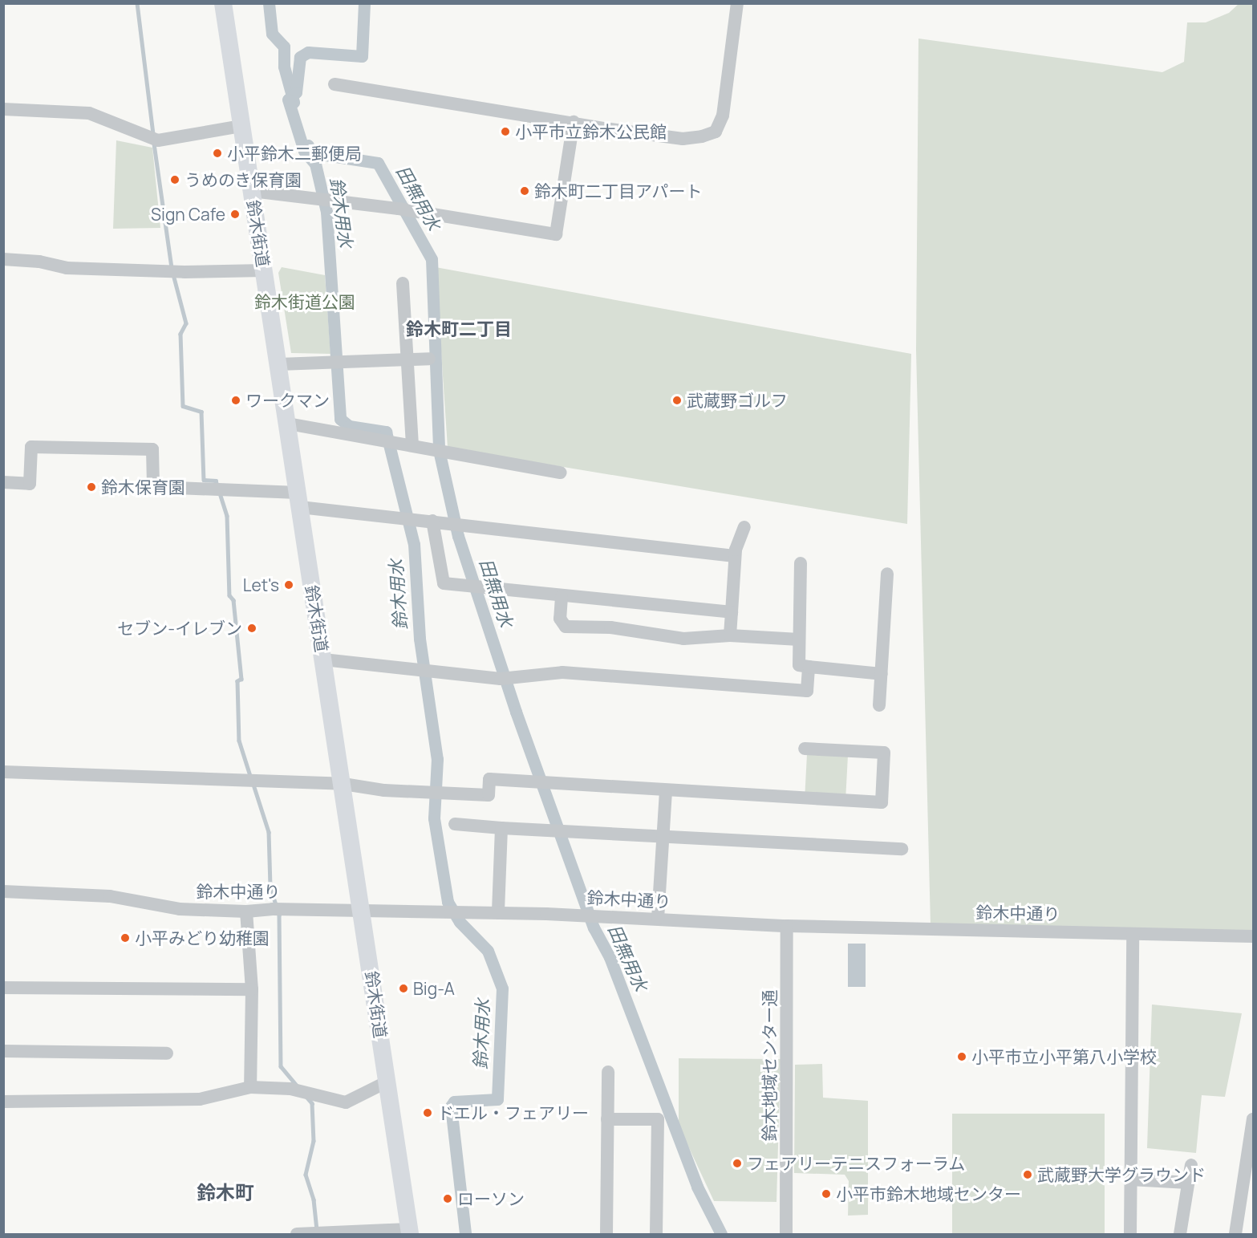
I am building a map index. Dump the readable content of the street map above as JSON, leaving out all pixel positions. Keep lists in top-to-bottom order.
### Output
{
  "streets": {
    "main road": ["鈴木街道"],
    "street": ["鈴木中通り", "鈴木地域センター通"]
  },
  "crossings": [
    ["鈴木街道", "鈴木中通り"],
    ["鈴木中通り", "鈴木地域センター通"]
  ],
  "districts": ["鈴木町二丁目", "鈴木町"],
  "water": ["田無用水", "鈴木用水"],
  "parks": ["鈴木街道公園"],
  "places": [
    "小平市立鈴木公民館",
    "小平鈴木二郵便局",
    "うめのき保育園",
    "鈴木町二丁目アパート",
    "Sign Cafe",
    "ワークマン",
    "武蔵野ゴルフ",
    "鈴木保育園",
    "Let's",
    "セブン-イレブン",
    "小平みどり幼稚園",
    "Big-A",
    "小平市立小平第八小学校",
    "ドエル・フェアリー",
    "フェアリーテニスフォーラム",
    "武蔵野大学グラウンド",
    "小平市鈴木地域センター",
    "ローソン"
  ]
}
